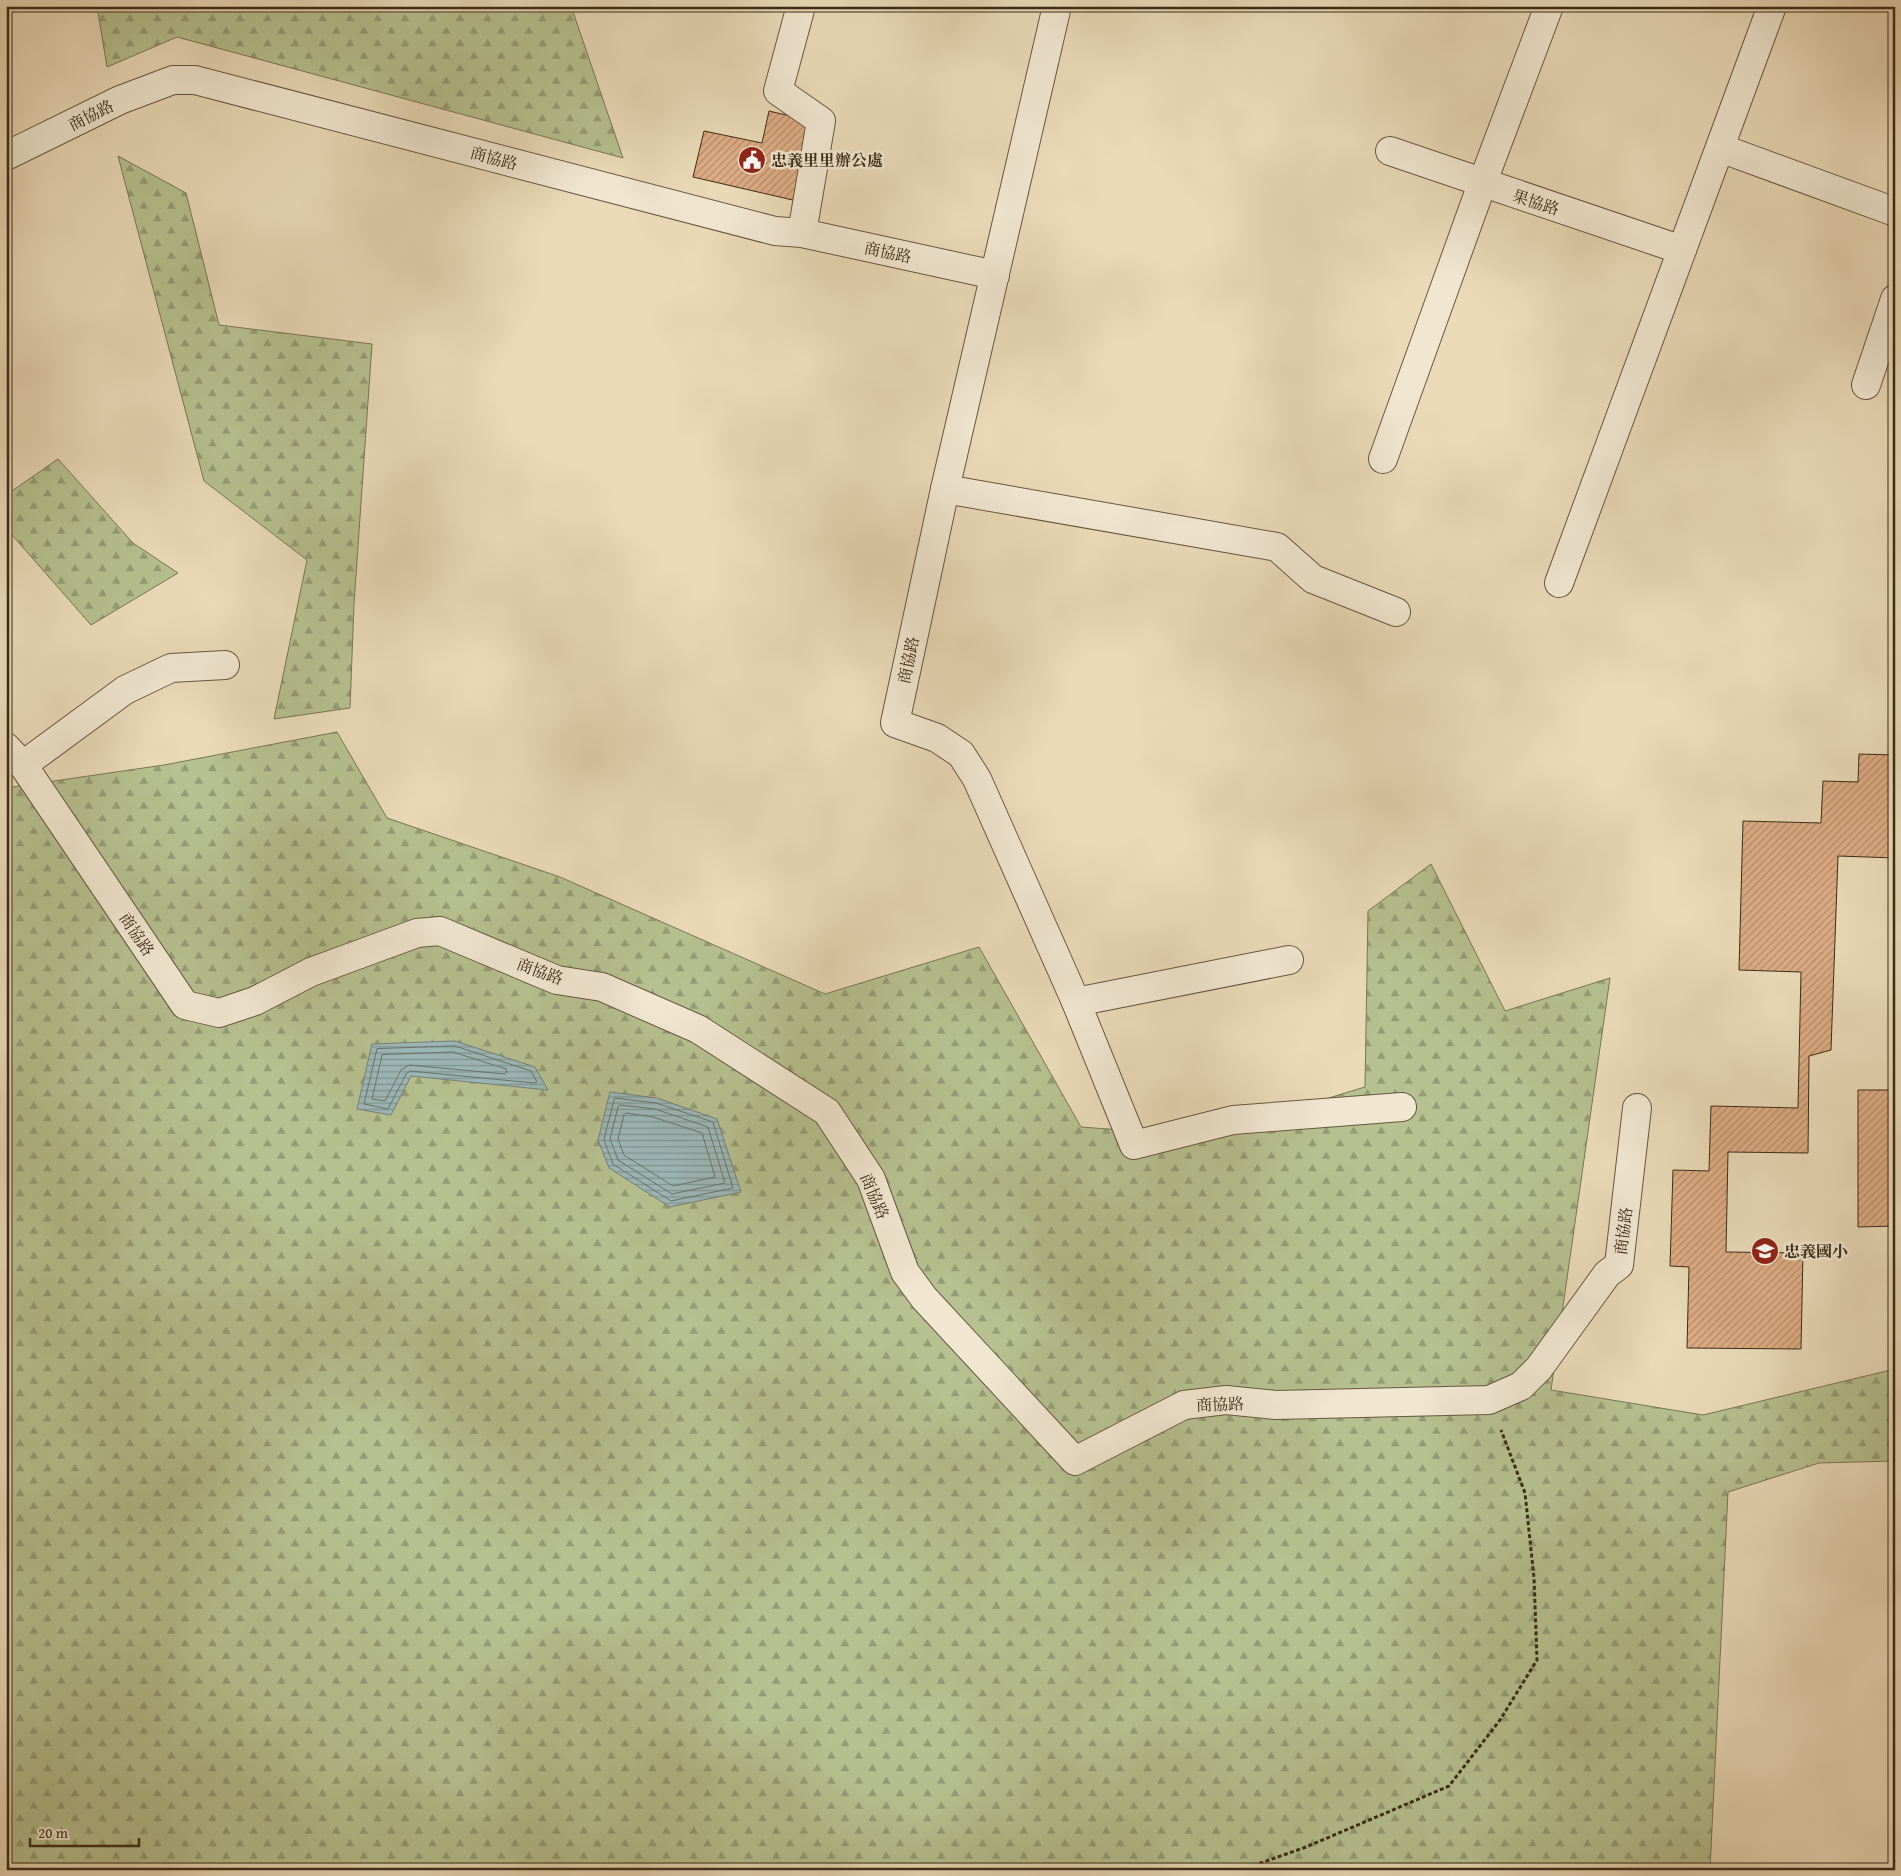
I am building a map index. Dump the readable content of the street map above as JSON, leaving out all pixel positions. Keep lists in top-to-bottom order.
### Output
{
  "streets": {
    "street": ["商協路", "果協路"]
  },
  "places": {
    "public building": ["忠義里里辦公處"],
    "school or university": ["忠義國小"]
  },
  "scale_bar": "20 m"
}
